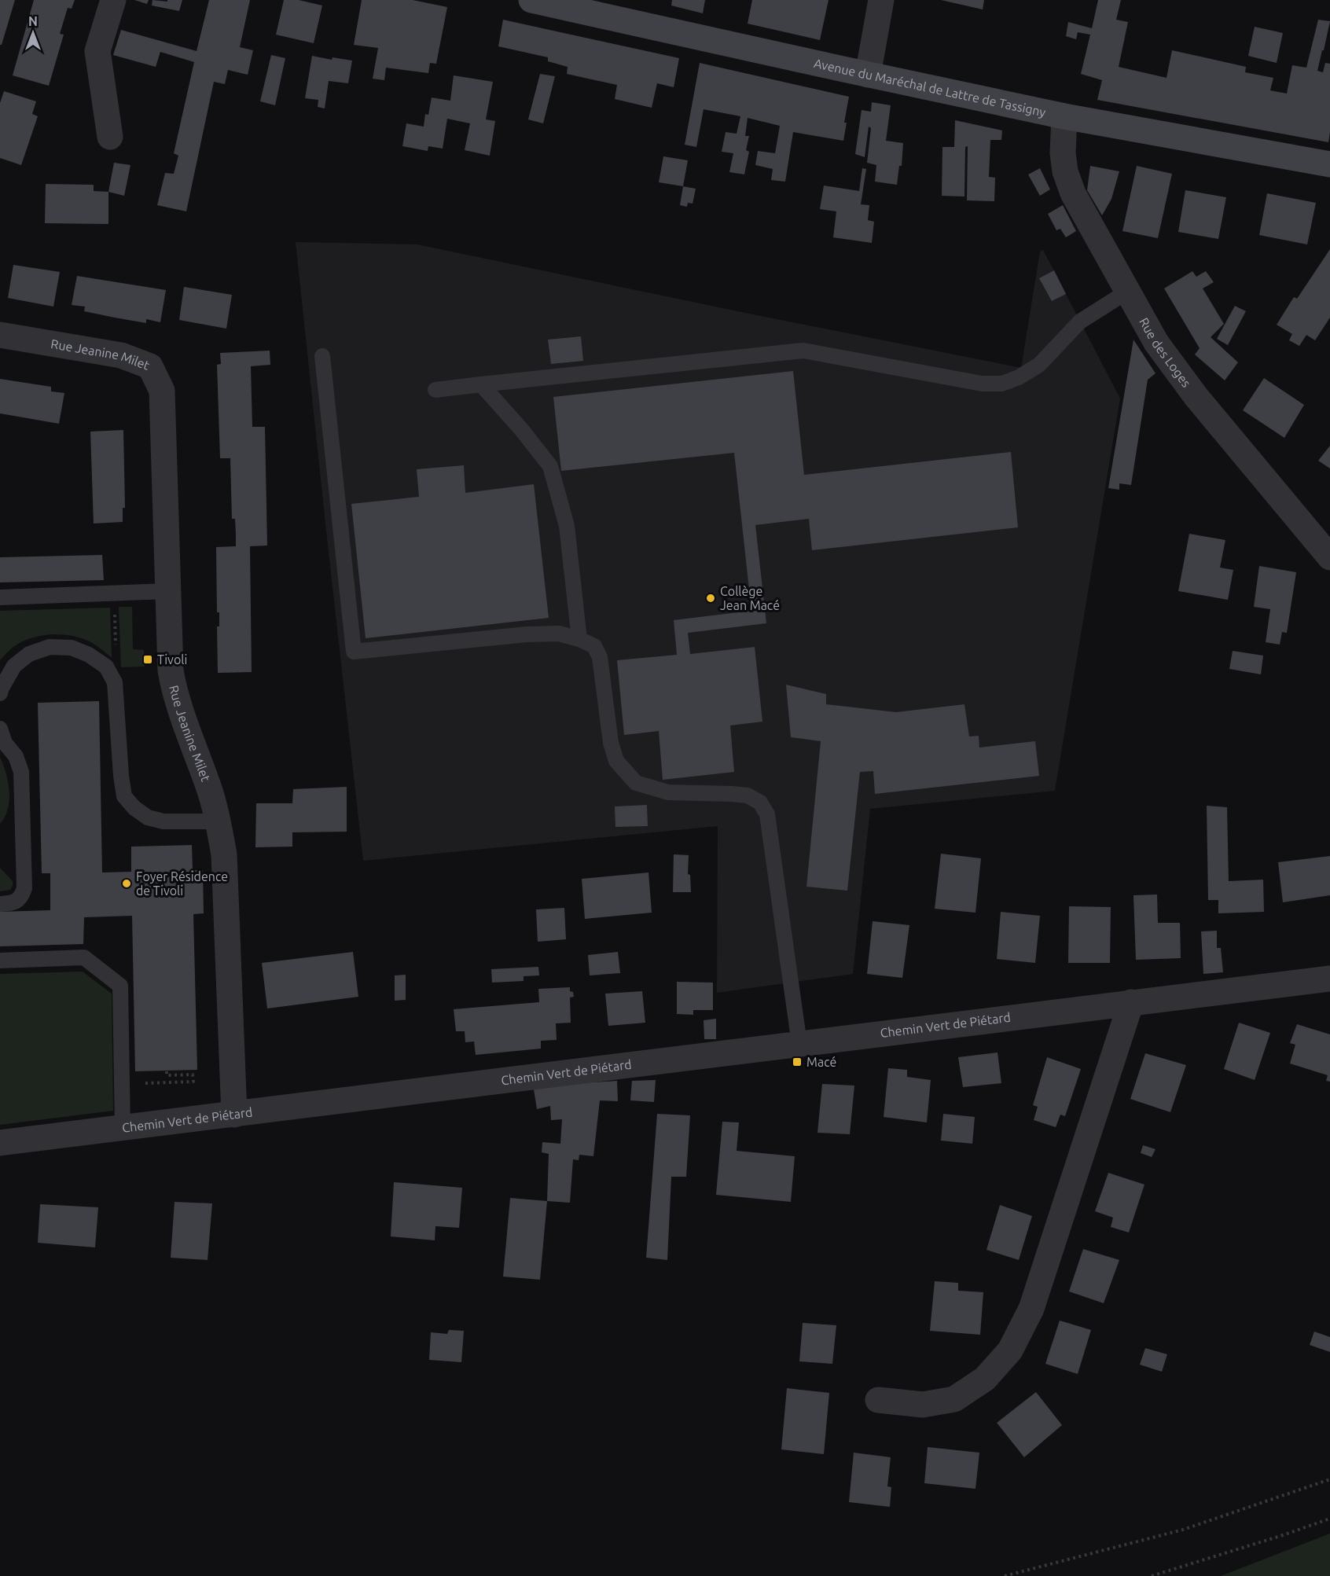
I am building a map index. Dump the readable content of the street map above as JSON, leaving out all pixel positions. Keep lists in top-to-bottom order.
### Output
{
  "streets": {
    "main road": ["Avenue du Maréchal de Lattre de Tassigny"],
    "street": ["Rue des Loges", "Rue Jeanine Milet", "Chemin Vert de Piétard"]
  },
  "crossings": [
    ["Avenue du Maréchal de Lattre de Tassigny", "Rue des Loges"],
    ["Rue Jeanine Milet", "Chemin Vert de Piétard"]
  ],
  "places": {
    "other": ["Collège Jean Macé", "Foyer Résidence de Tivoli"],
    "transit": ["Tivoli", "Macé"]
  },
  "north": "top"
}
